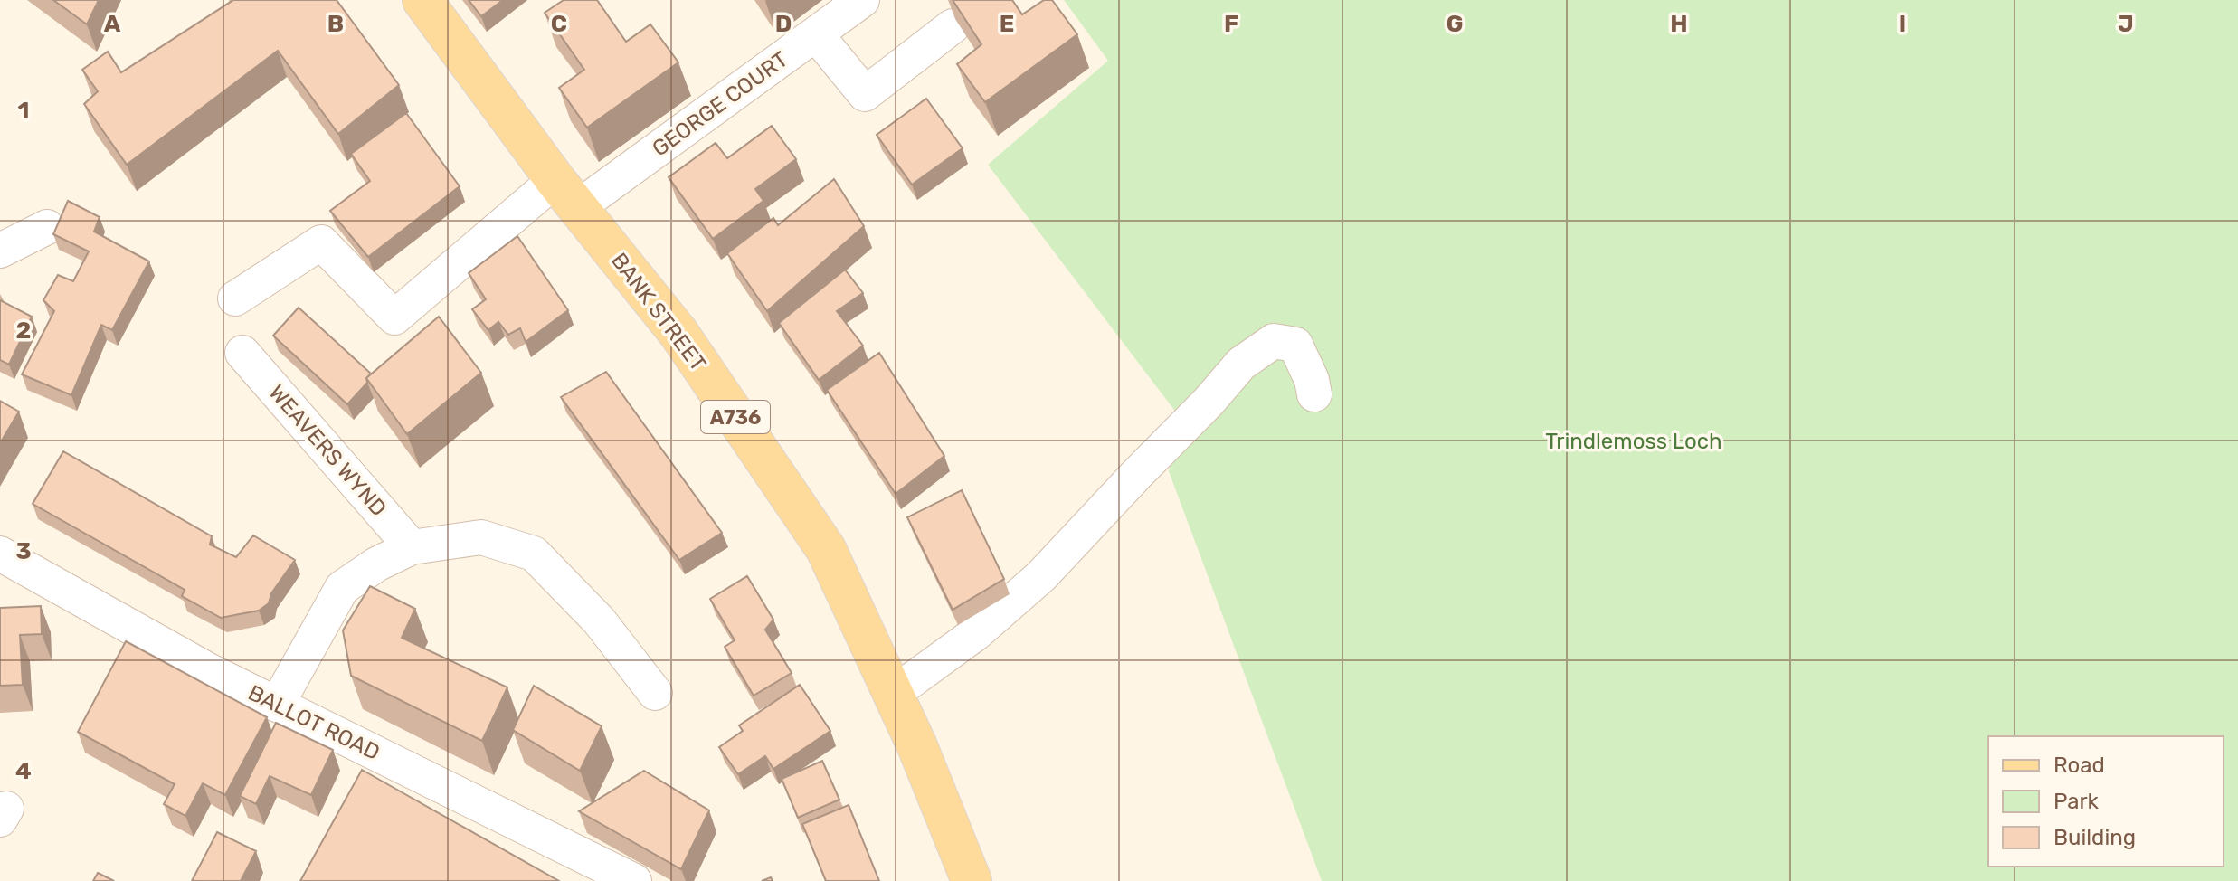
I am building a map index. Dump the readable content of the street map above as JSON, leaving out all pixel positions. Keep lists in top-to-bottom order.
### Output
{
  "streets": {
    "main road": ["BANK STREET", "A736"],
    "street": ["GEORGE COURT", "WEAVERS WYND", "BALLOT ROAD"]
  },
  "crossings": [
    ["GEORGE COURT", "BANK STREET"]
  ],
  "parks": ["Trindlemoss Loch"],
  "legend": ["Road", "Park", "Building"],
  "grid": {
    "columns": [
      "A",
      "B",
      "C",
      "D",
      "E",
      "F",
      "G",
      "H",
      "I",
      "J"
    ],
    "rows": [
      "1",
      "2",
      "3",
      "4"
    ]
  }
}
